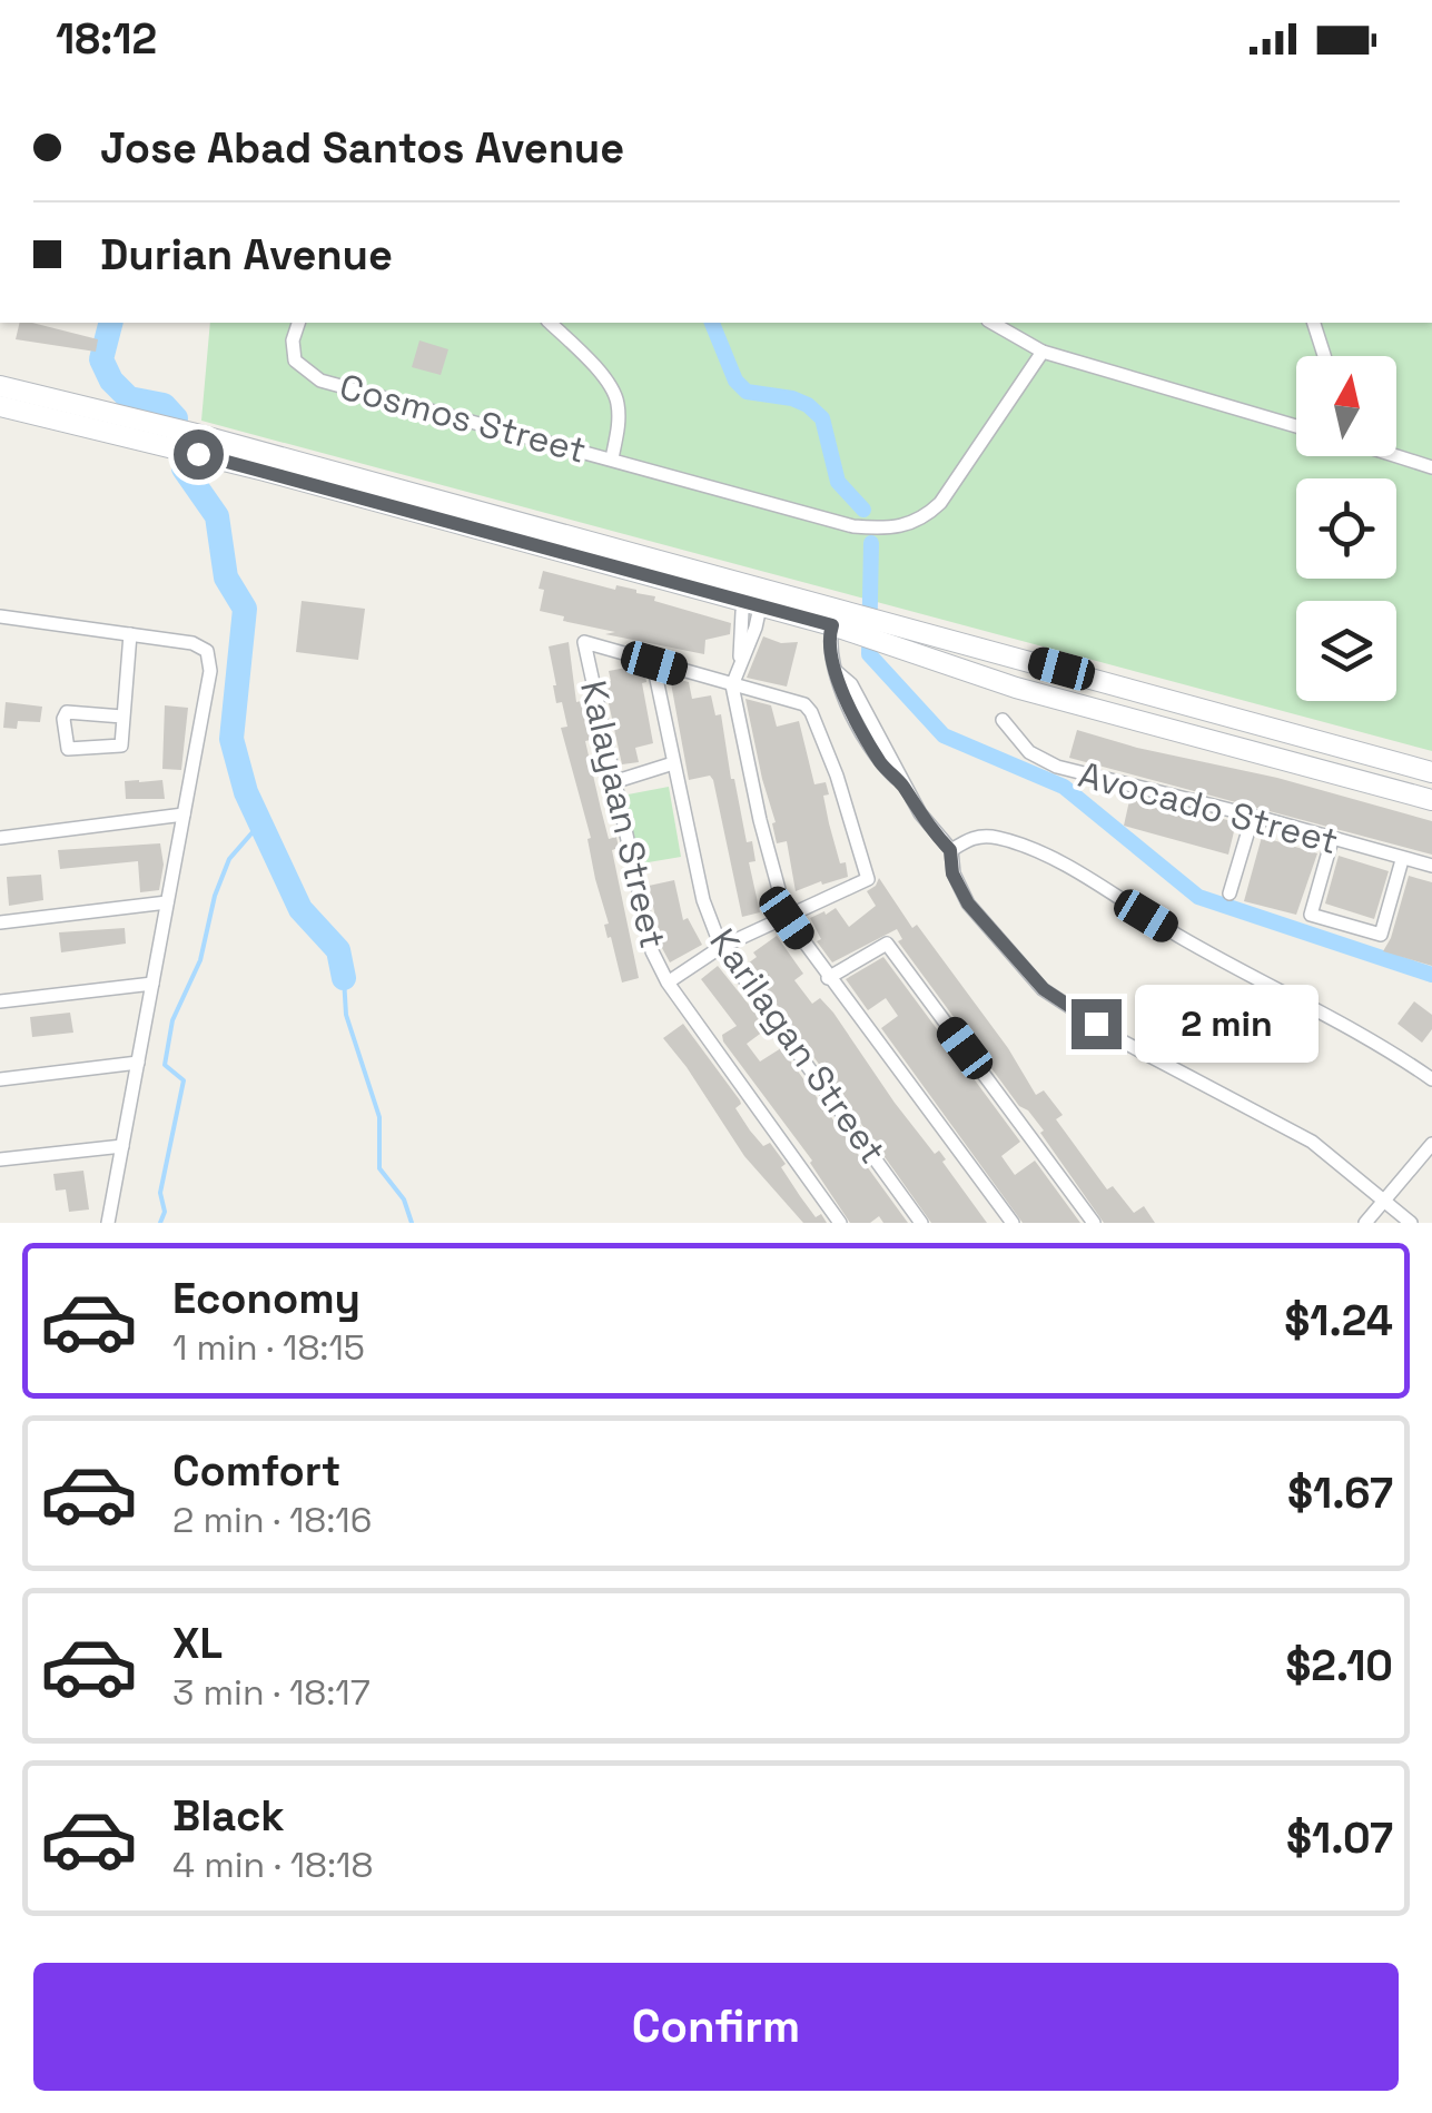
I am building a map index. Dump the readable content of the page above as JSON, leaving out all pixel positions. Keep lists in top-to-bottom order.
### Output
{
  "streets": {
    "street": [
      "Cosmos Street",
      "Avocado Street",
      "Kalayaan Street",
      "Karilagan Street"
    ]
  },
  "crossings": [
    ["Kalayaan Street", "Karilagan Street"]
  ],
  "north": "top",
  "page": {
    "status": "18:12",
    "banner": ["Jose Abad Santos Avenue", "Durian Avenue"],
    "bubble": "2 min",
    "list": [
      {
        "name": "Economy",
        "note": "1 min · 18:15",
        "value": "$1.24"
      },
      {
        "name": "Comfort",
        "note": "2 min · 18:16",
        "value": "$1.67"
      },
      {
        "name": "XL",
        "note": "3 min · 18:17",
        "value": "$2.10"
      },
      {
        "name": "Black",
        "note": "4 min · 18:18",
        "value": "$1.07"
      }
    ],
    "buttons": "Confirm"
  }
}
